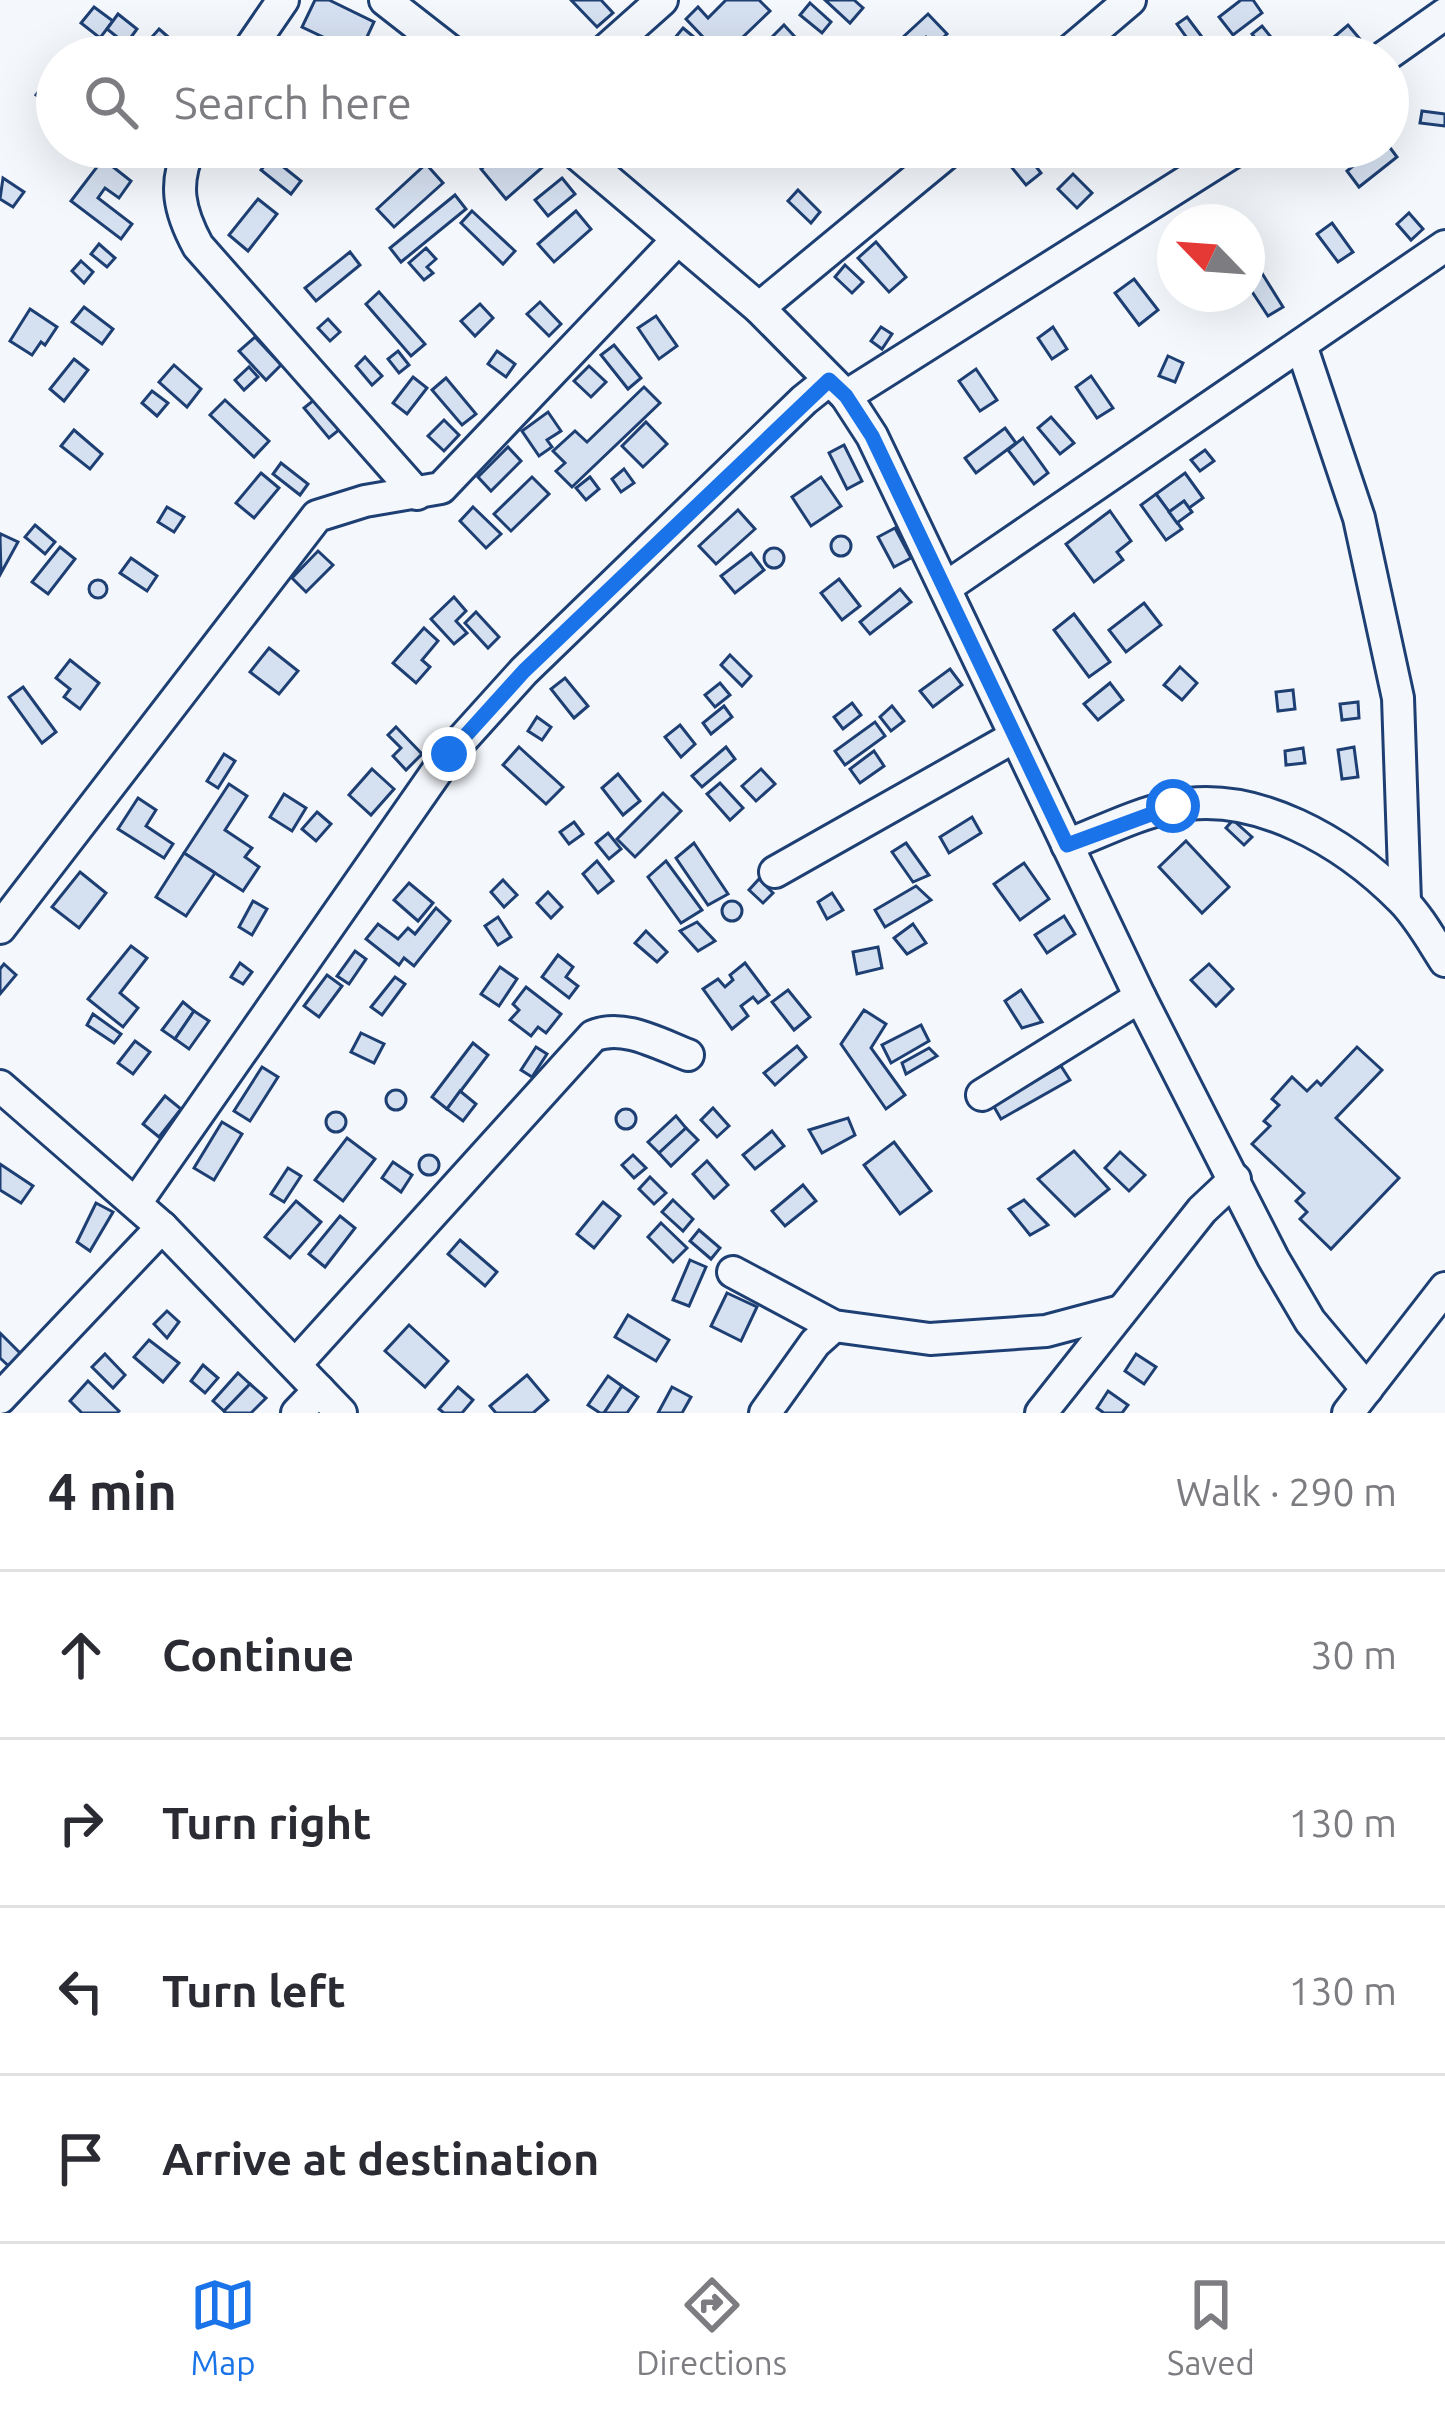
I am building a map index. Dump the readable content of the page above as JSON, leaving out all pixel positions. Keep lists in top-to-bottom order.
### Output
{
  "north": "top left",
  "page": {
    "search": "Search here",
    "heading": ["4 min", "Walk · 290 m"],
    "list": [
      ["Continue", "30 m"],
      ["Turn right", "130 m"],
      ["Turn left", "130 m"],
      "Arrive at destination"
    ],
    "nav": ["Map", "Directions", "Saved"]
  }
}
